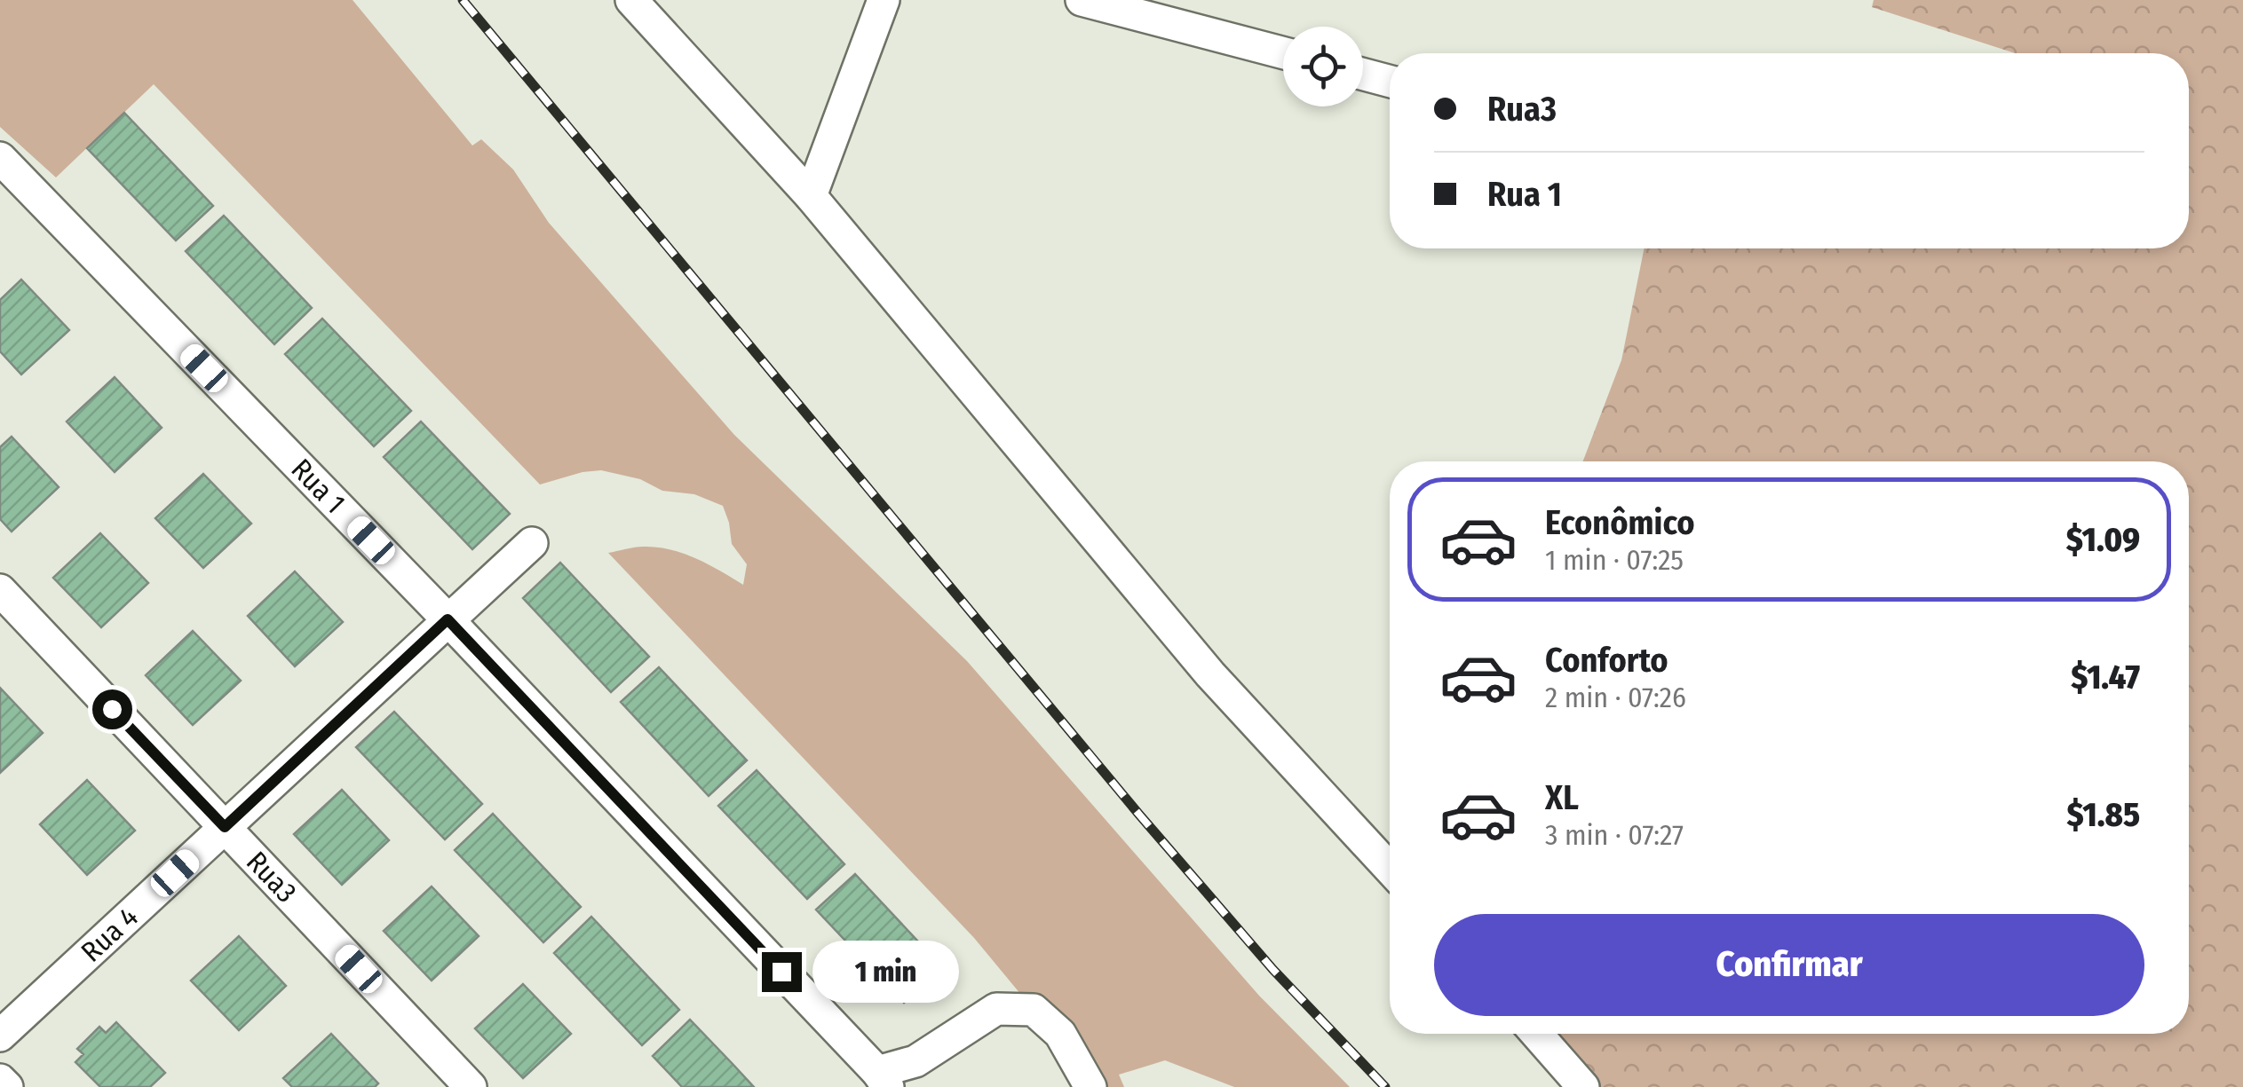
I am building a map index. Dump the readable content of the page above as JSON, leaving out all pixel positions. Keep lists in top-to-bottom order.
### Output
{
  "streets": {
    "street": ["Rua 1", "Rua3", "Rua 4"]
  },
  "crossings": [
    ["Rua 1", "Rua 4"],
    ["Rua3", "Rua 4"]
  ],
  "page": {
    "banner": ["Rua3", "Rua 1"],
    "list": [
      {
        "name": "Econômico",
        "note": "1 min · 07:25",
        "value": "$1.09"
      },
      {
        "name": "Conforto",
        "note": "2 min · 07:26",
        "value": "$1.47"
      },
      {
        "name": "XL",
        "note": "3 min · 07:27",
        "value": "$1.85"
      }
    ],
    "buttons": "Confirmar",
    "bubble": "1 min"
  }
}
